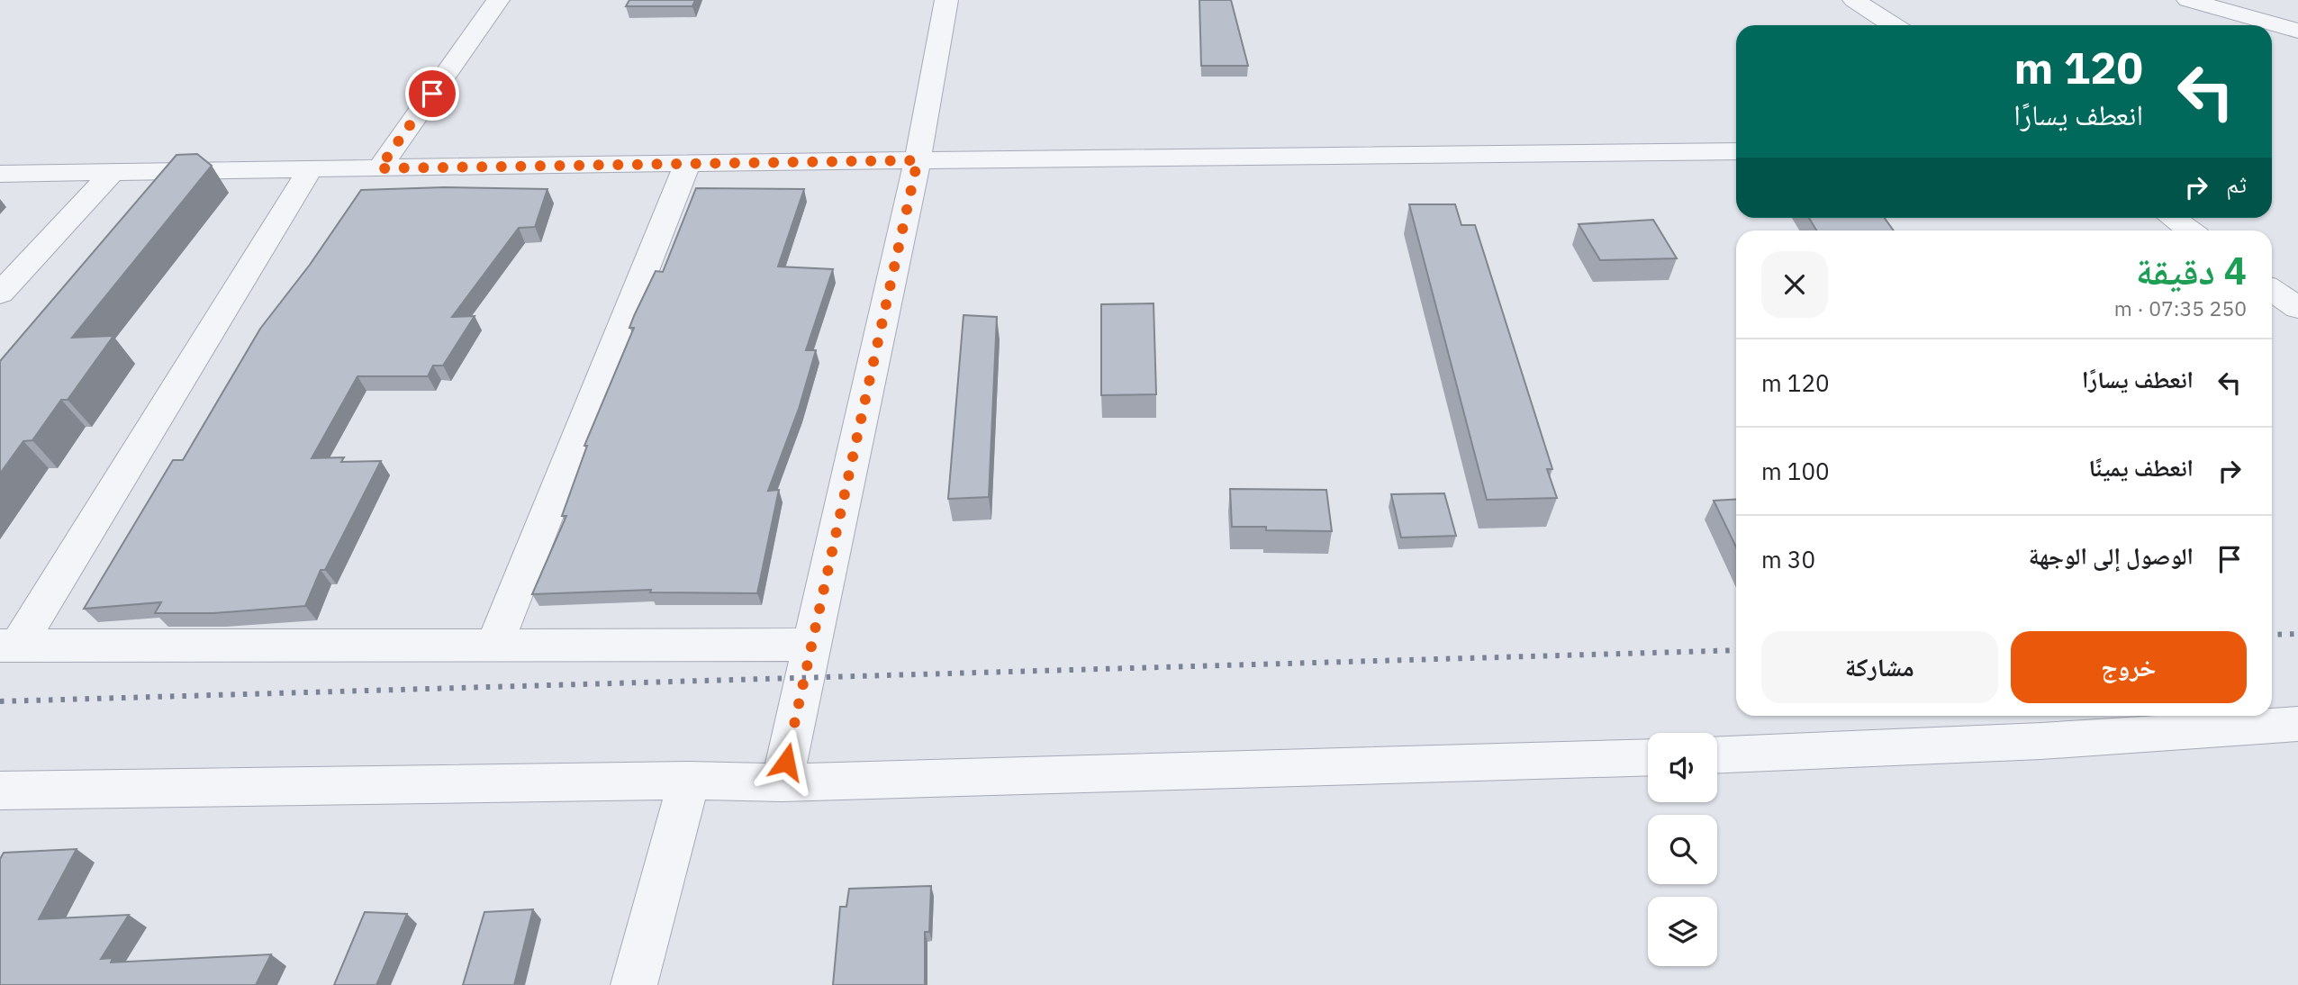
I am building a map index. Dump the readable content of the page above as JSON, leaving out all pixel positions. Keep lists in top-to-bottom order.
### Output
{
  "page": {
    "turn": ["120 m", "انعطف يسارًا"],
    "then": "ثم",
    "heading": ["4 دقيقة", "250 m · 07:35"],
    "list": [
      {
        "name": "انعطف يسارًا",
        "value": "120 m"
      },
      {
        "name": "انعطف يمينًا",
        "value": "100 m"
      },
      {
        "name": "الوصول إلى الوجهة",
        "value": "30 m"
      }
    ],
    "buttons": ["خروج", "مشاركة"]
  }
}
